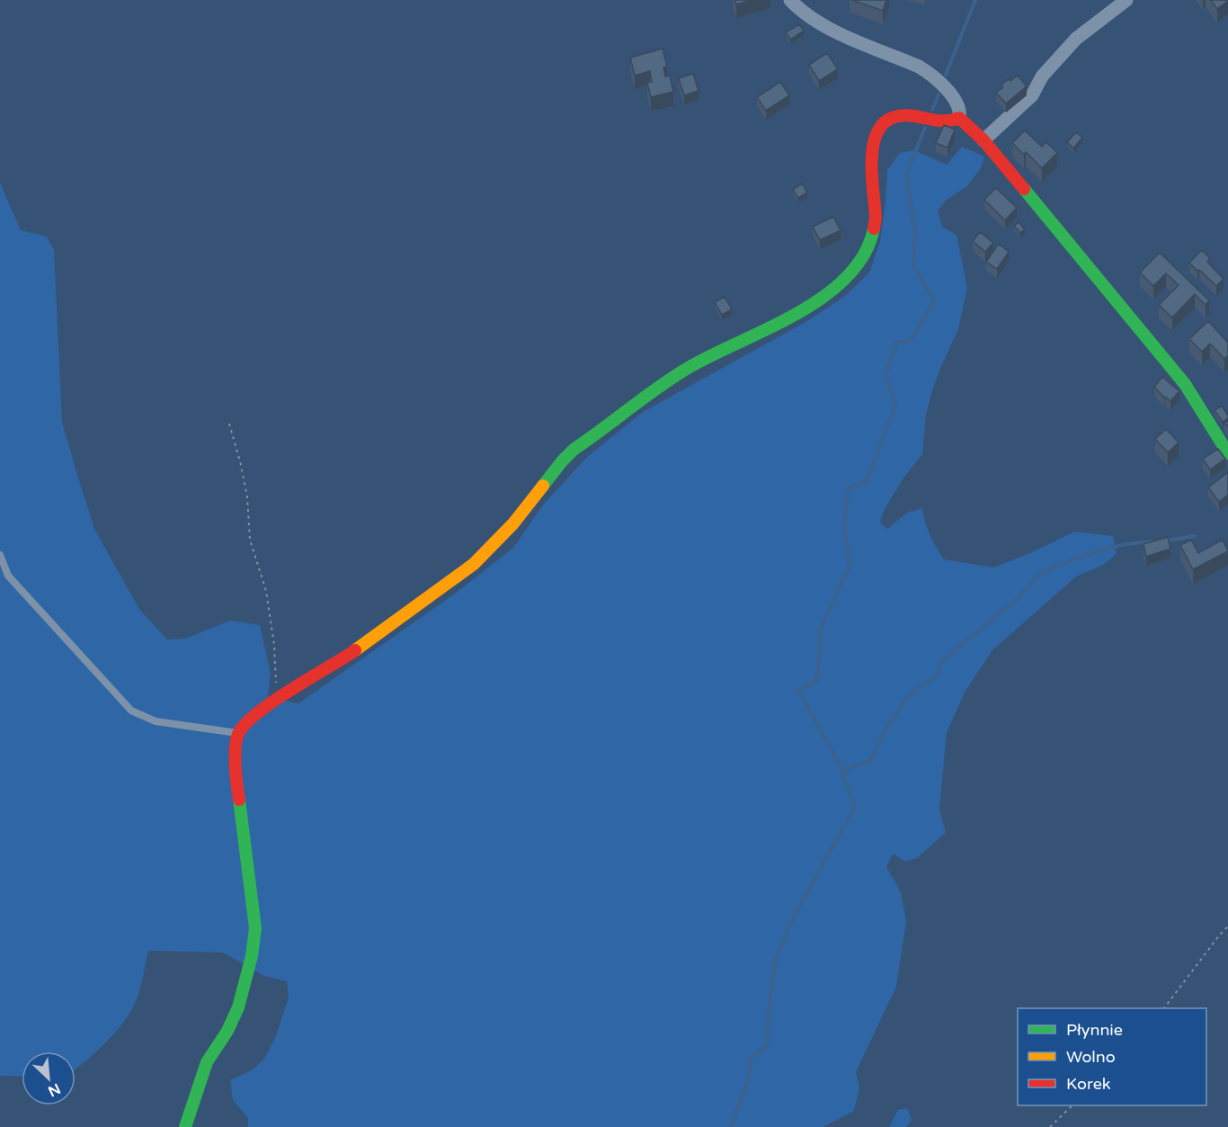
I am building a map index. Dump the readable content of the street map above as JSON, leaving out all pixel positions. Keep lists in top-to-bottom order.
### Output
{
  "legend": ["Płynnie", "Wolno", "Korek"],
  "north": "bottom right"
}
